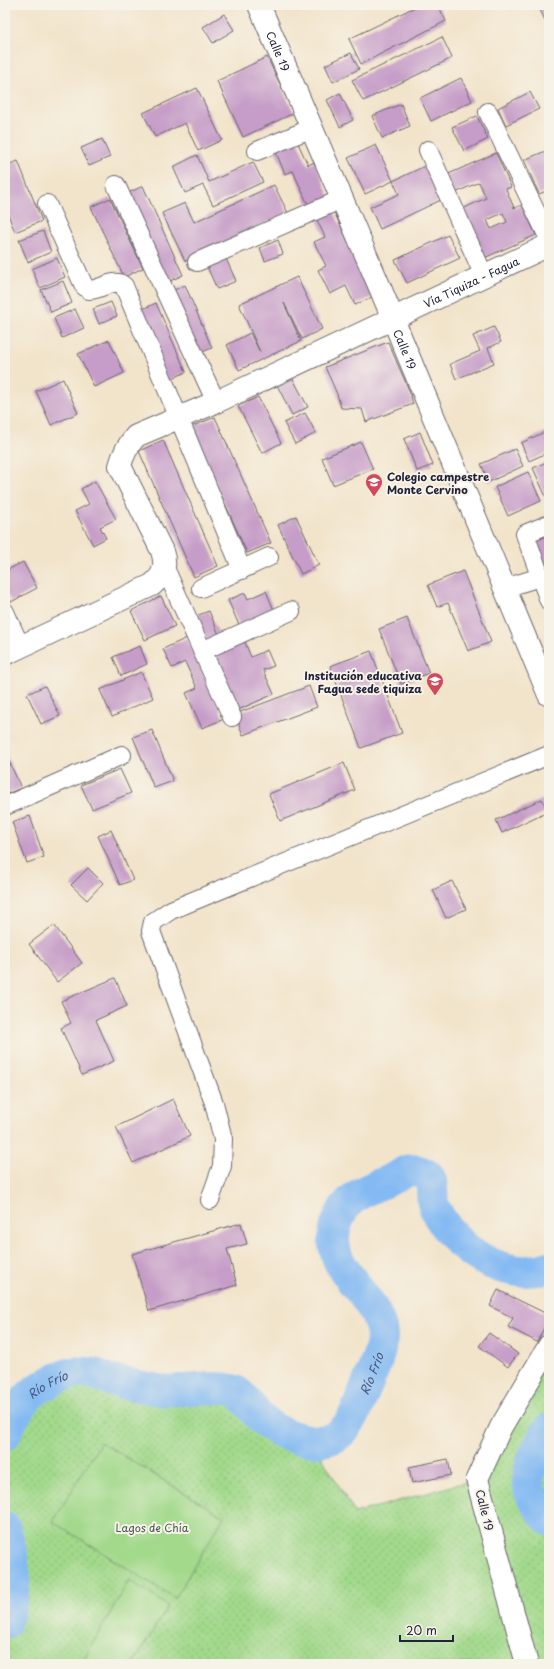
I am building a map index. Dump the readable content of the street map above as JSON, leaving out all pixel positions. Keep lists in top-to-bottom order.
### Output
{
  "streets": {
    "street": ["Calle 19", "Vía Tiquiza - Fagua"]
  },
  "crossings": [
    ["Calle 19", "Vía Tiquiza - Fagua"]
  ],
  "water": ["Río Frío"],
  "parks": ["Lagos de Chía"],
  "places": {
    "school or university": ["Colegio campestre Monte Cervino", "Institución educativa Fagua sede tiquiza"]
  },
  "scale_bar": "20 m"
}
